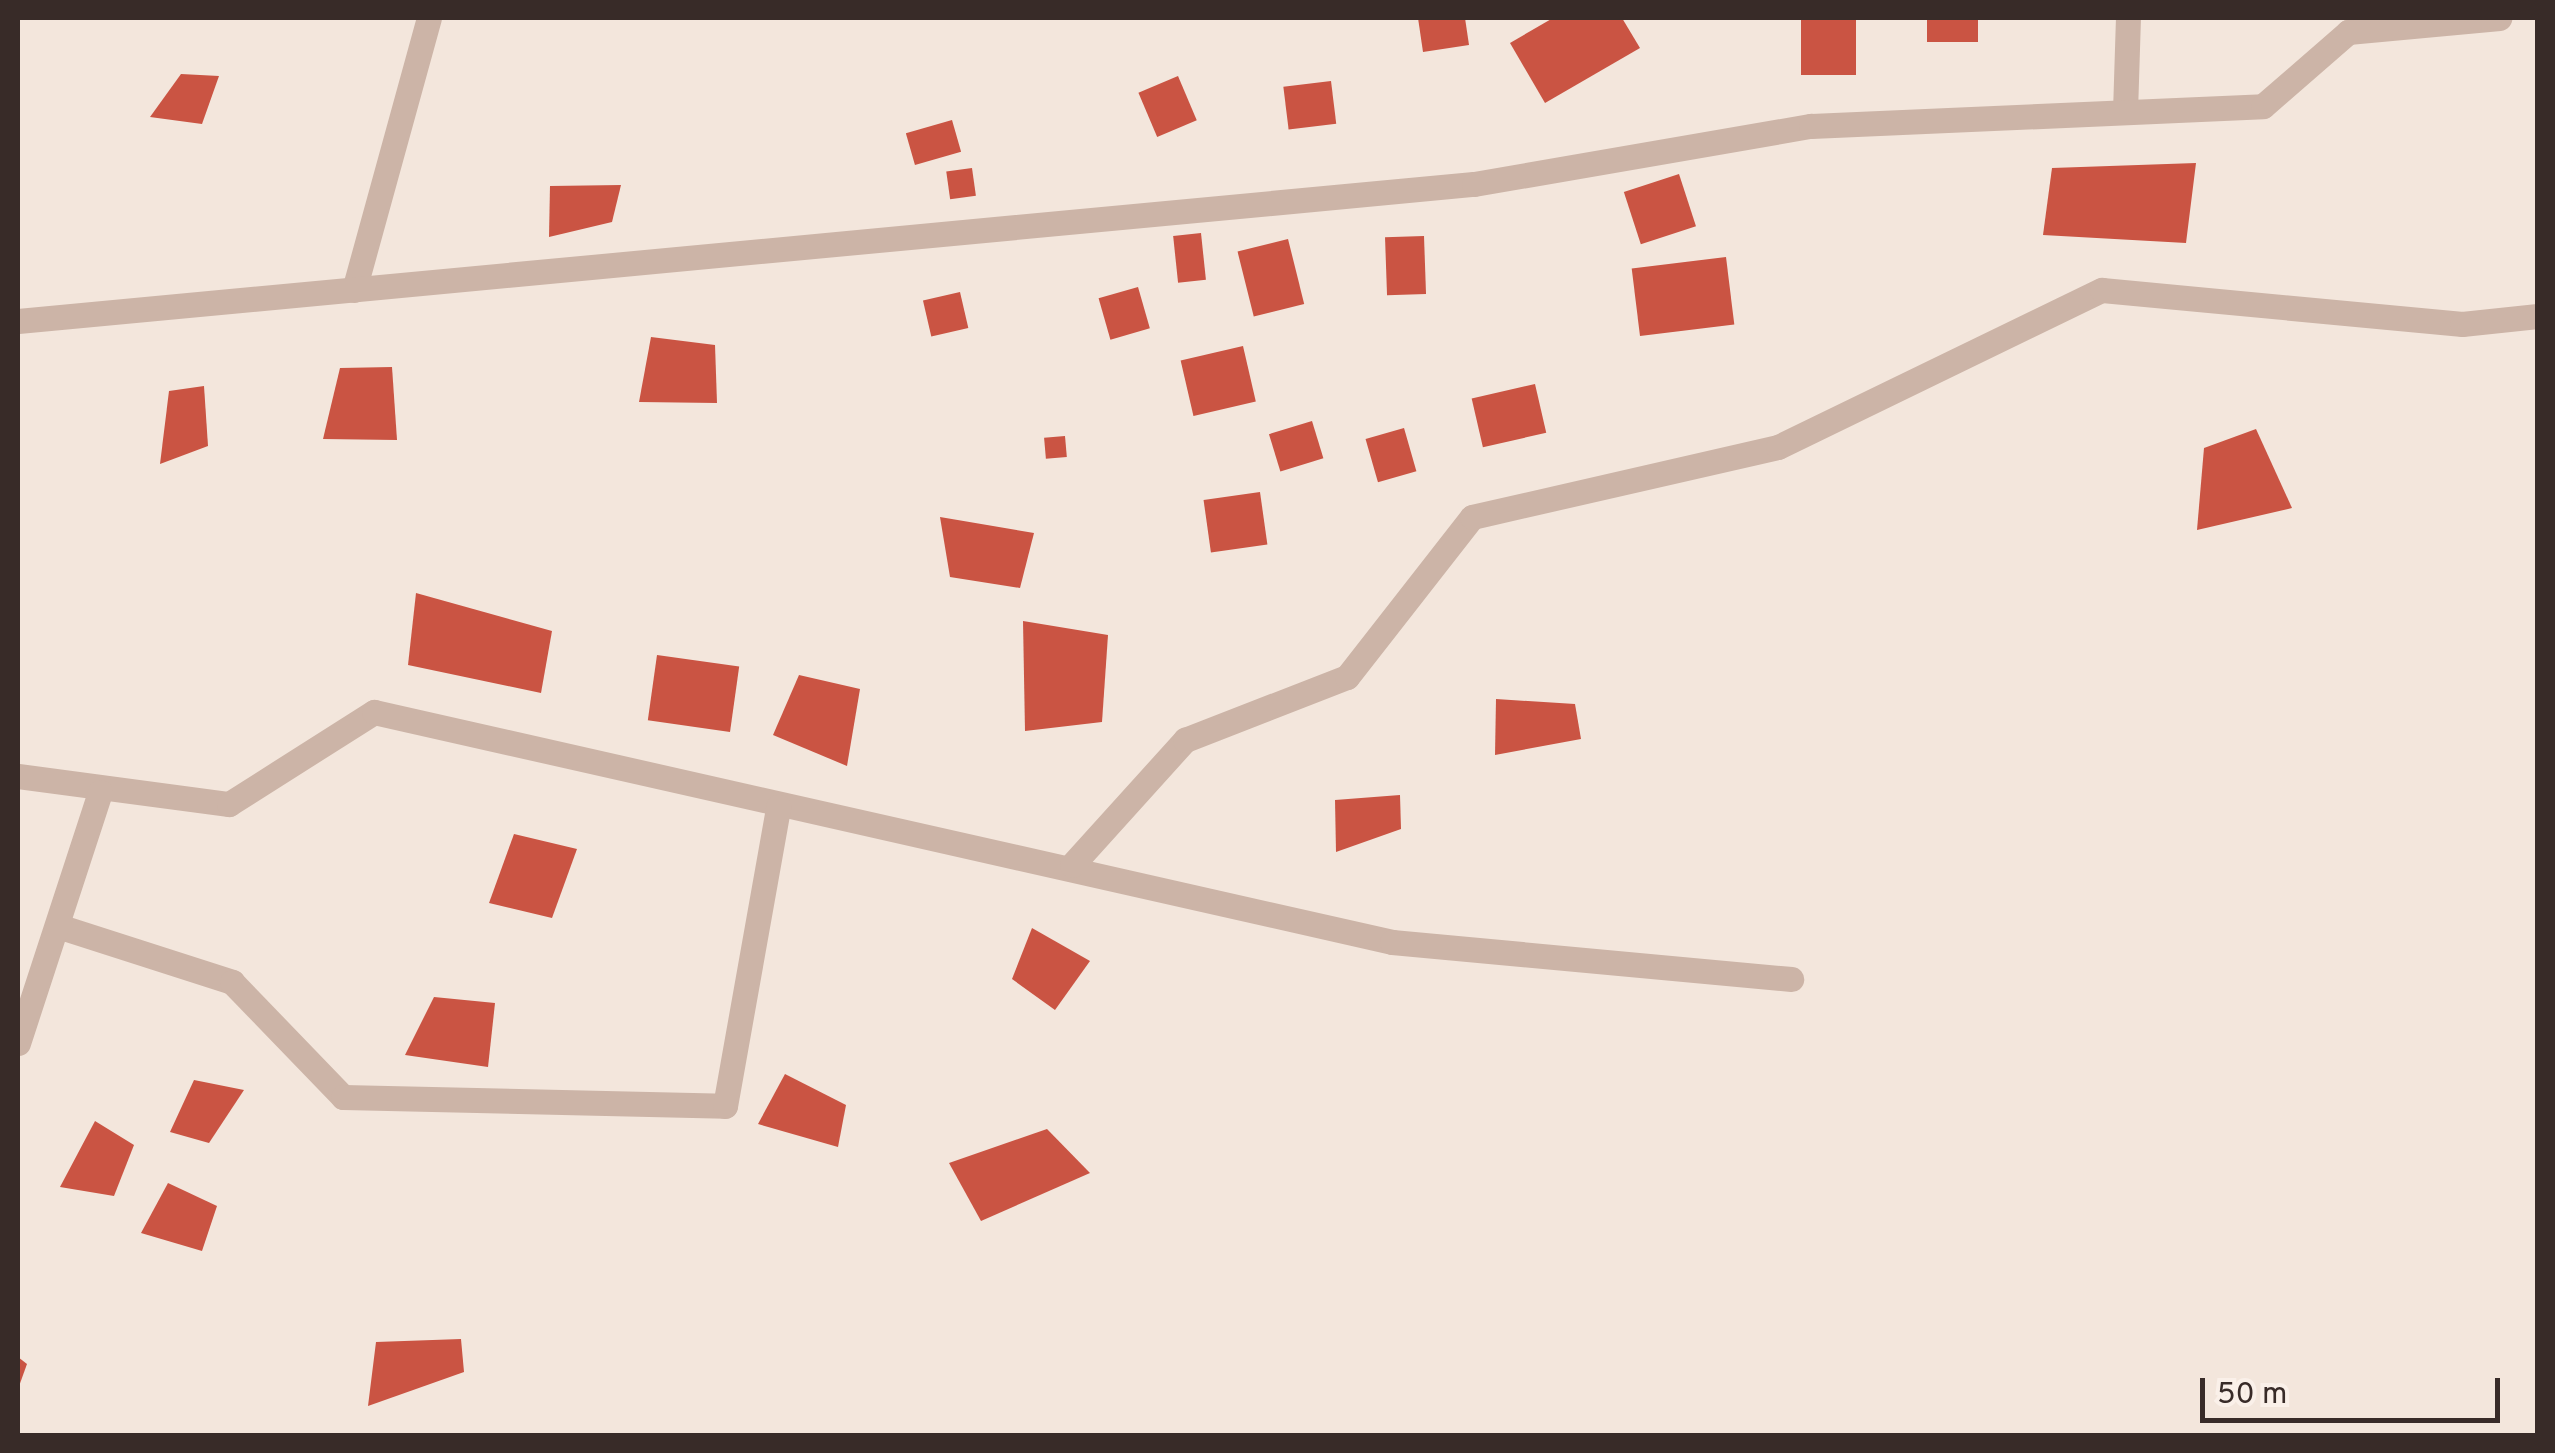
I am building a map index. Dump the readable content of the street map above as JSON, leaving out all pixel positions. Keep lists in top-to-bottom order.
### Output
{
  "scale_bar": "50 m"
}
